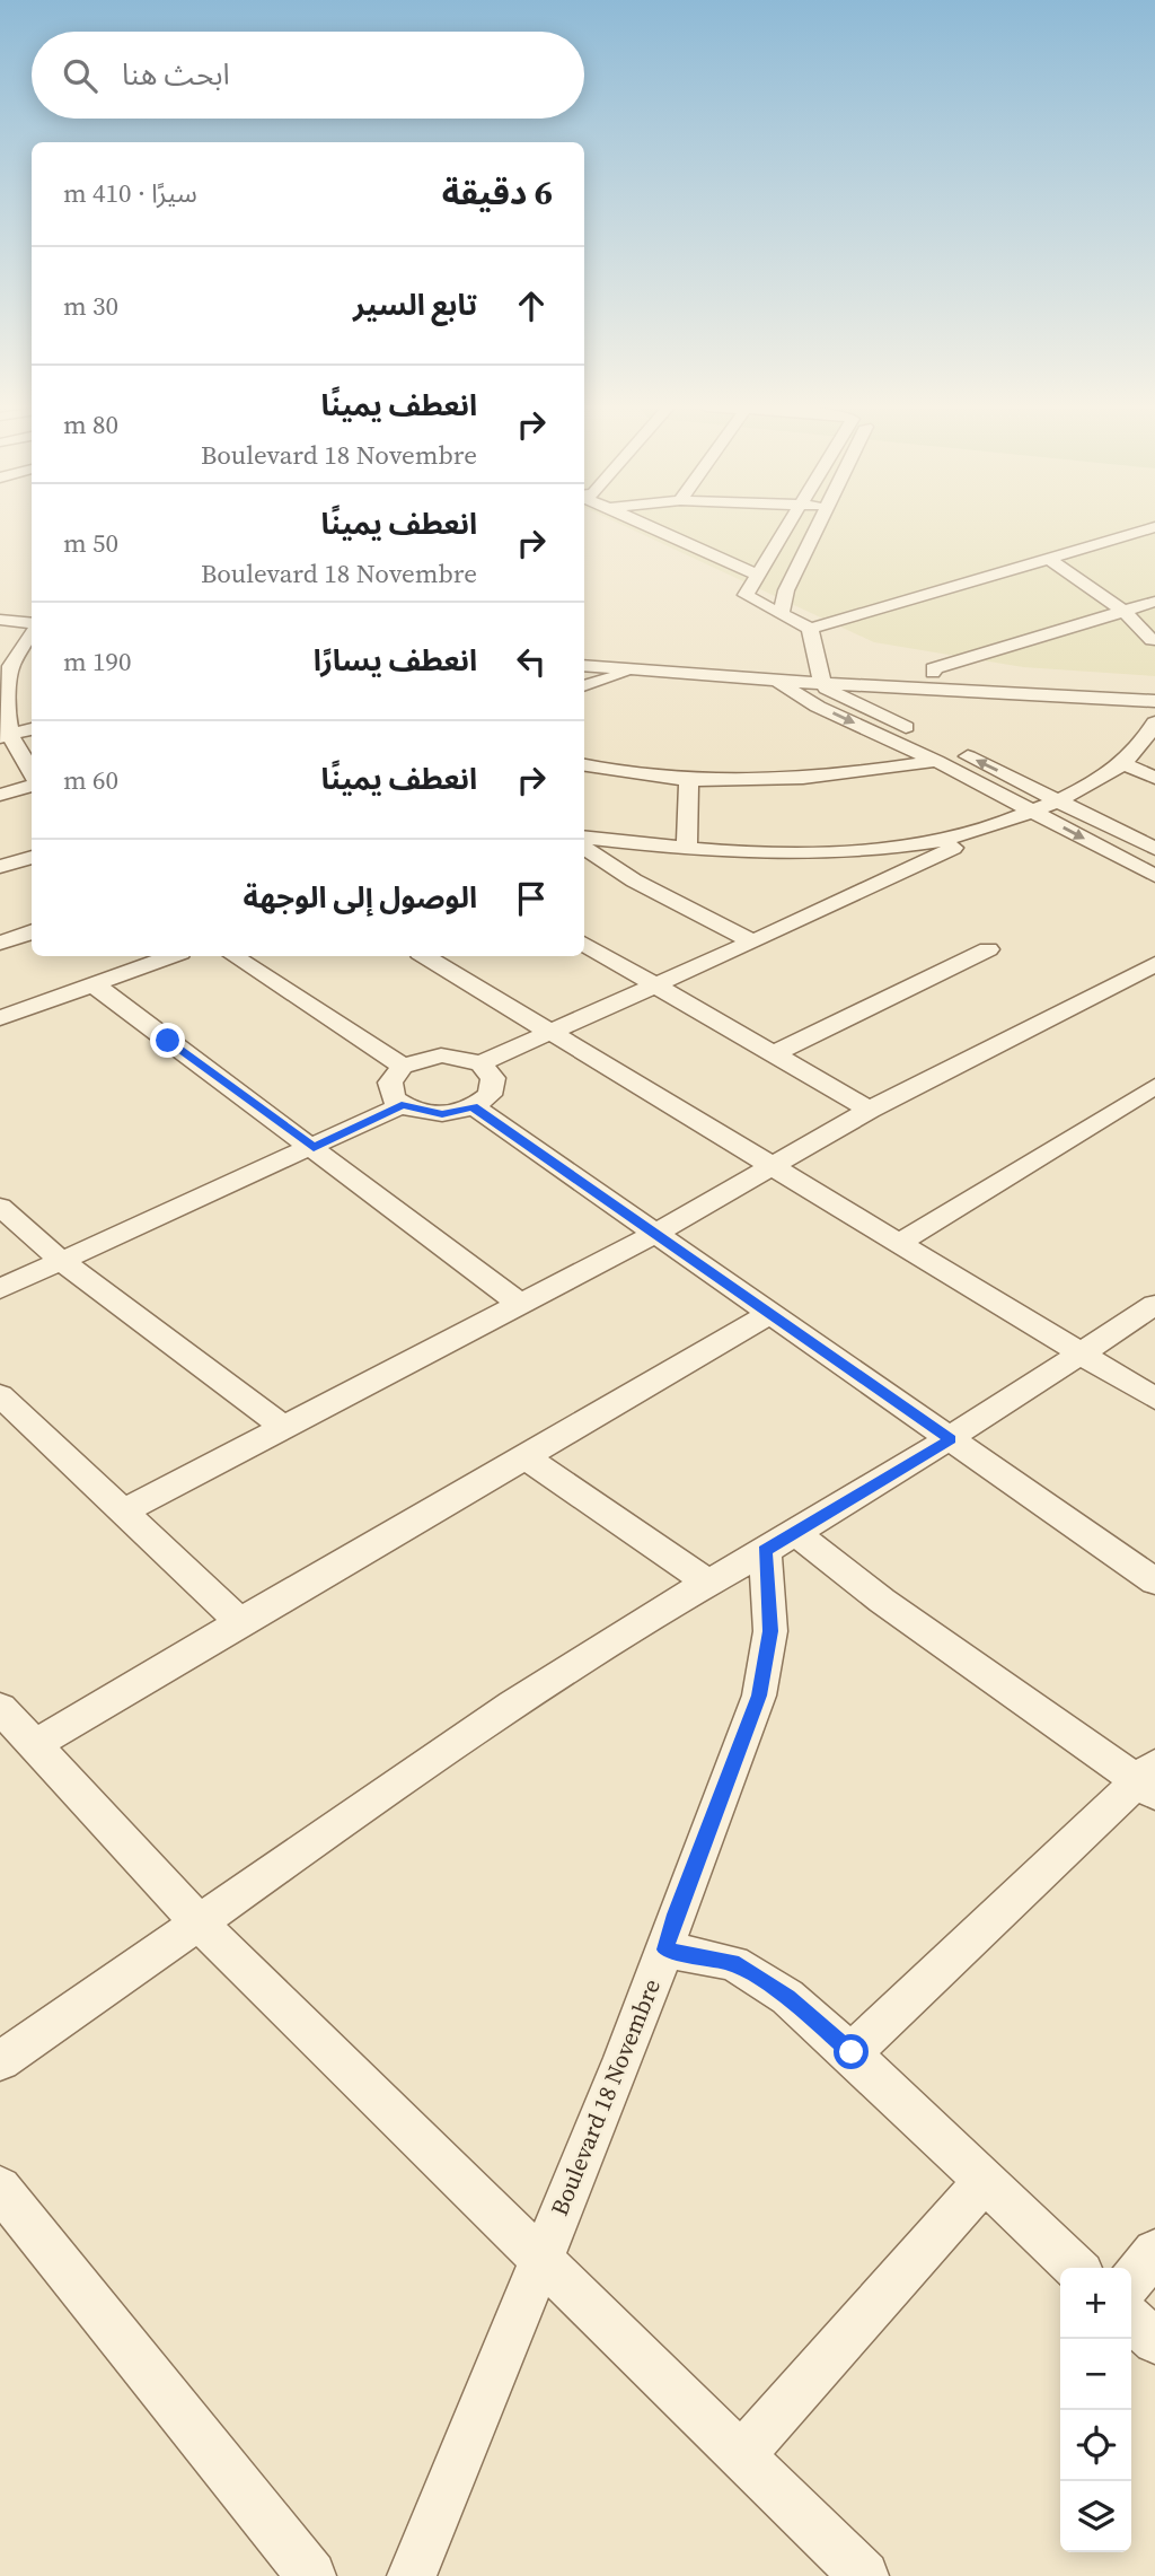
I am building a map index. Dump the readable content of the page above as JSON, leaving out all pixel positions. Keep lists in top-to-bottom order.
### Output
{
  "streets": {
    "street": ["Boulevard 18 Novembre"]
  },
  "page": {
    "search": "ابحث هنا",
    "heading": ["6 دقيقة", "سيرًا · 410 m"],
    "list": [
      ["تابع السير", "30 m"],
      ["انعطف يمينًا", "Boulevard 18 Novembre", "80 m"],
      ["انعطف يمينًا", "Boulevard 18 Novembre", "50 m"],
      ["انعطف يسارًا", "190 m"],
      ["انعطف يمينًا", "60 m"],
      "الوصول إلى الوجهة"
    ],
    "map_buttons": ["+", "−"]
  }
}
